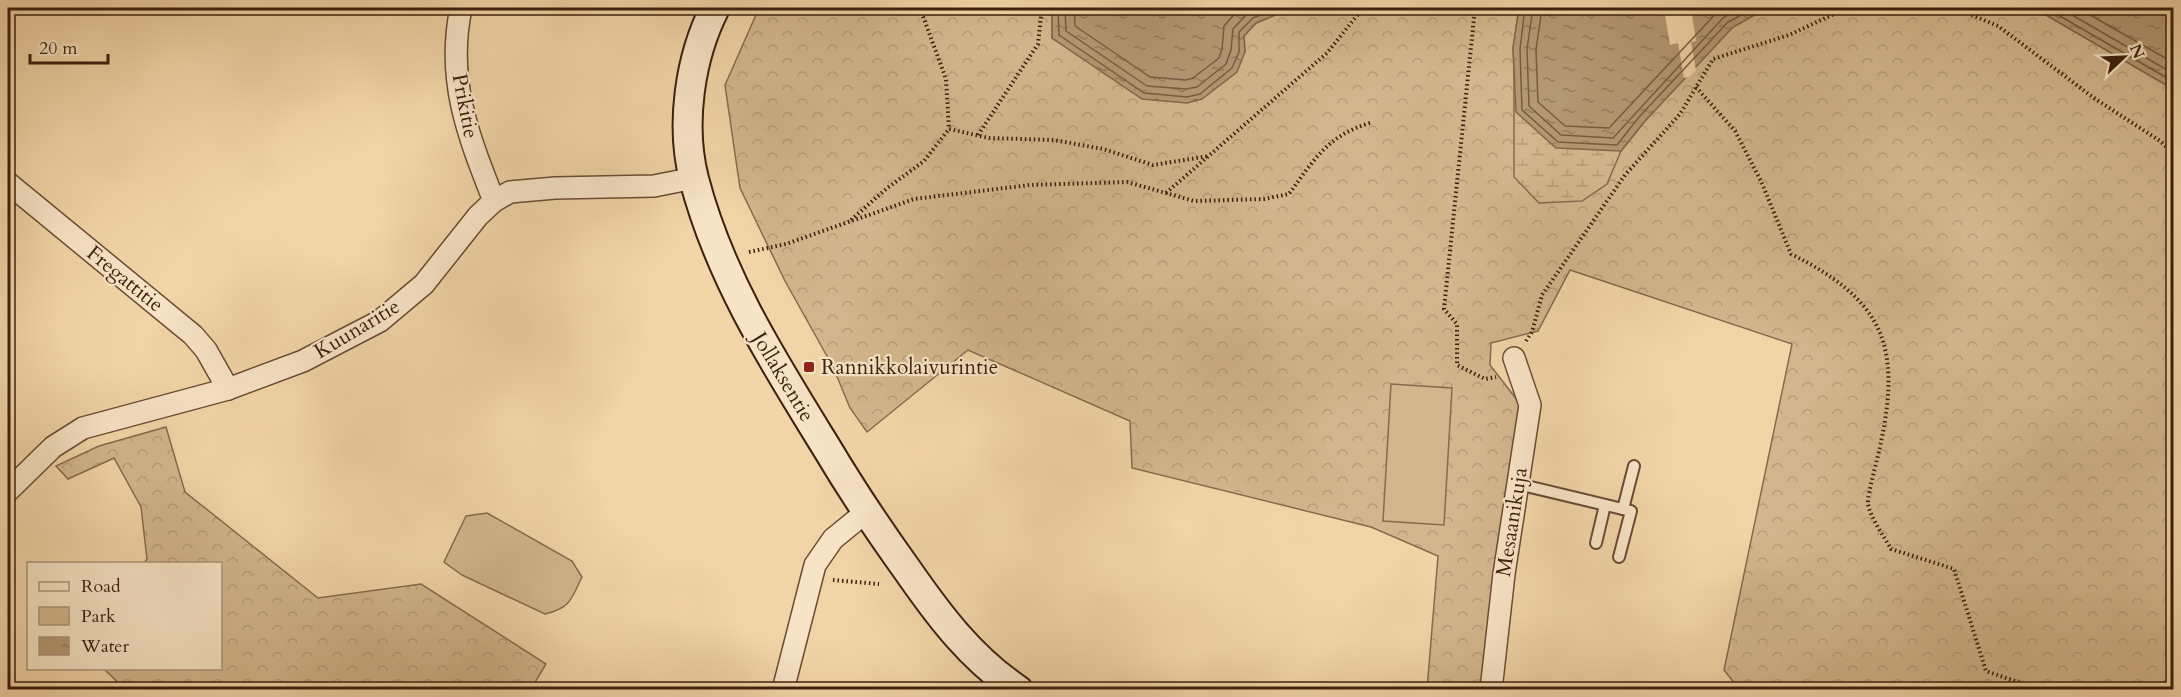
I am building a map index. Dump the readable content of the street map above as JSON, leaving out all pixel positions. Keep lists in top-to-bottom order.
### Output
{
  "streets": {
    "main road": ["Jollaksentie"],
    "street": [
      "Prikitie",
      "Fregattitie",
      "Kuunaritie",
      "Mesaanikuja"
    ]
  },
  "crossings": [
    ["Prikitie", "Kuunaritie"],
    ["Fregattitie", "Kuunaritie"],
    ["Kuunaritie", "Jollaksentie"]
  ],
  "places": {
    "transit": ["Rannikkolaivurintie"]
  },
  "legend": ["Road", "Park", "Water"],
  "scale_bar": "20 m",
  "north": "top right"
}
